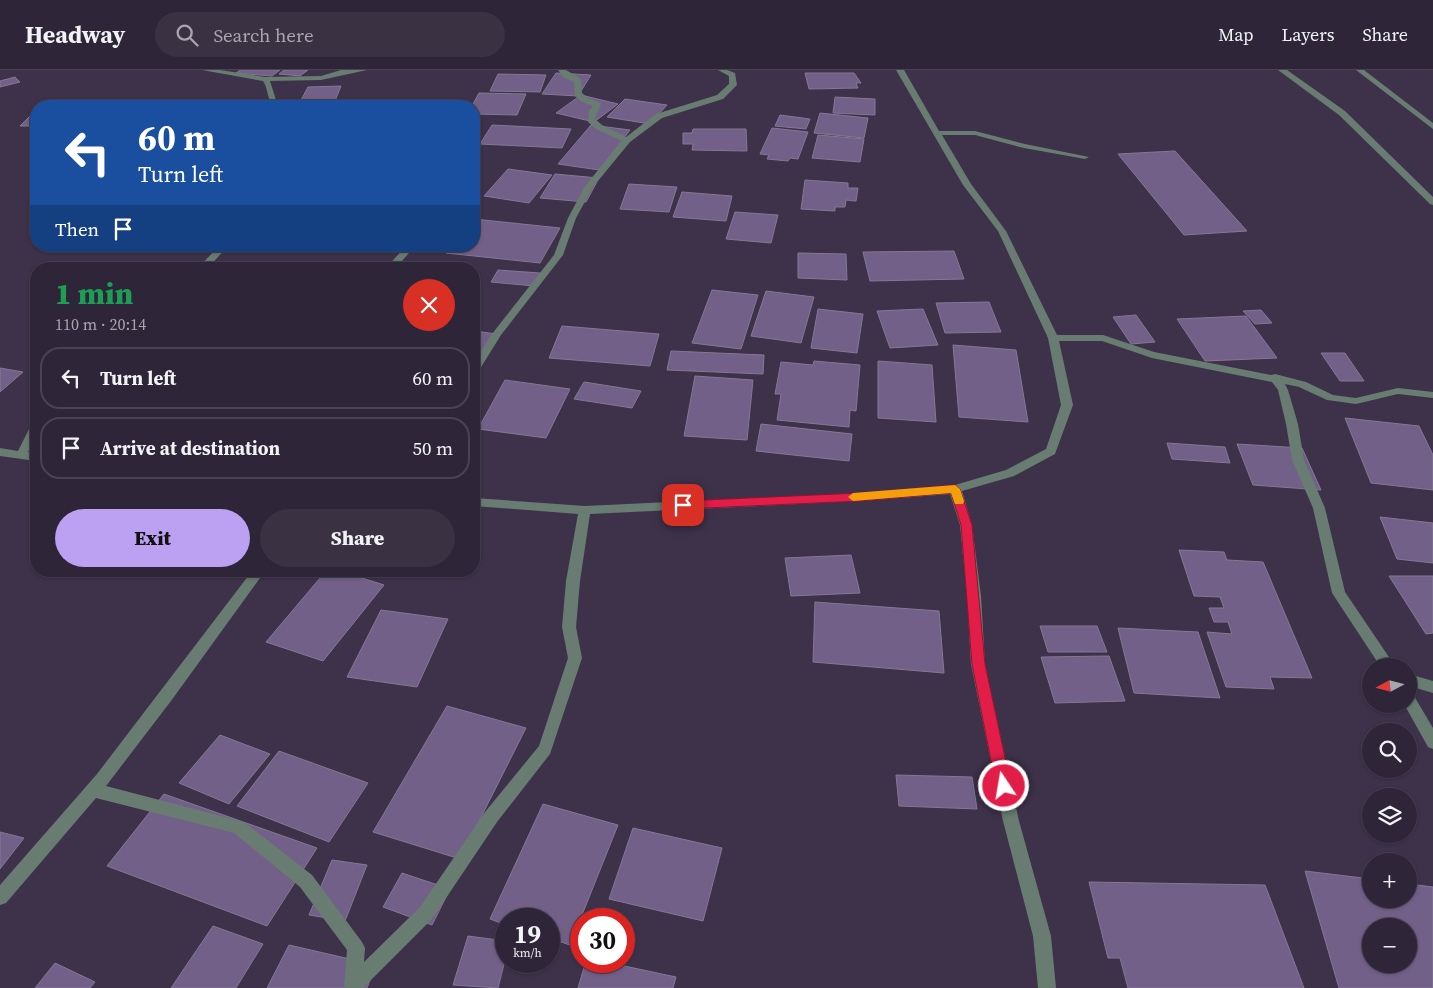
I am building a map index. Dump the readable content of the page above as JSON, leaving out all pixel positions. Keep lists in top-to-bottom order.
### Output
{
  "north": "left",
  "page": {
    "header": "Headway",
    "search": "Search here",
    "nav": ["Map", "Layers", "Share"],
    "turn": ["60 m", "Turn left"],
    "then": "Then",
    "heading": ["1 min", "110 m · 20:14"],
    "list": [
      {
        "name": "Turn left",
        "value": "60 m"
      },
      {
        "name": "Arrive at destination",
        "value": "50 m"
      }
    ],
    "buttons": ["Exit", "Share"],
    "map_buttons": ["+", "−"],
    "speed": "19 km/h",
    "limit": "30"
  }
}
